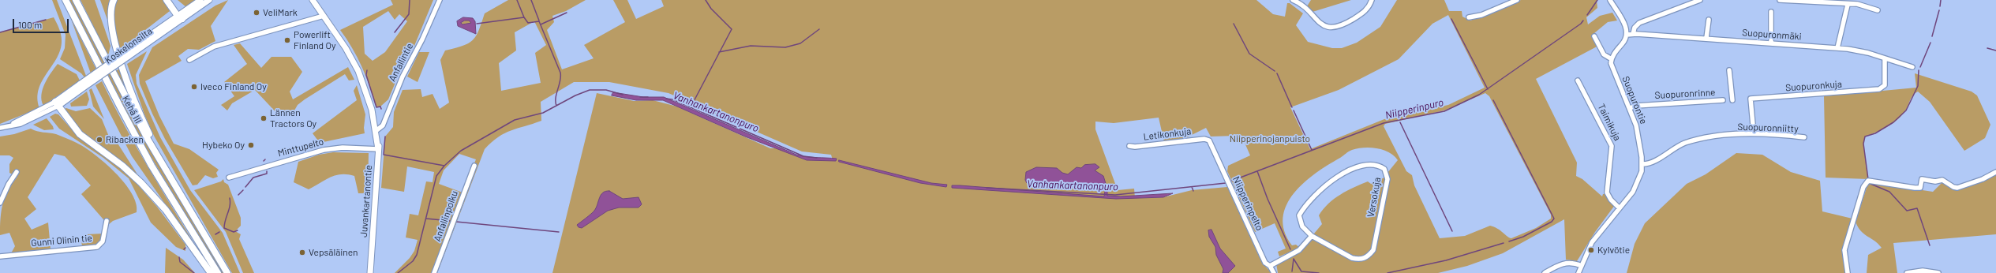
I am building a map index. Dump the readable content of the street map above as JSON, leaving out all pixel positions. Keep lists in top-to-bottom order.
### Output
{
  "streets": {
    "highway": ["Kehä III"],
    "main road": ["Koskelonsilta", "Juvankartanontie"],
    "street": [
      "Suopuronmäki",
      "Anfallintie",
      "Suopuronkuja",
      "Suopuronrinne",
      "Suopurontie",
      "Taimikuja",
      "Suopuronniitty",
      "Letikonkuja",
      "Minttupelto",
      "Versokuja",
      "Niipperinpelto",
      "Anfallinpolku",
      "Gunni Olinin tie"
    ]
  },
  "crossings": [
    ["Suopuronmäki", "Suopuronkuja"],
    ["Anfallintie", "Juvankartanontie"],
    ["Suopuronkuja", "Suopuronniitty"],
    ["Suopuronrinne", "Suopurontie"],
    ["Suopurontie", "Taimikuja"],
    ["Suopurontie", "Suopuronniitty"],
    ["Letikonkuja", "Niipperinpelto"],
    ["Minttupelto", "Juvankartanontie"]
  ],
  "water": ["Niipperinpuro", "Vanhankartanonpuro"],
  "parks": ["Niipperinojanpuisto"],
  "places": [
    "VeliMark",
    "Powerlift Finland Oy",
    "Iveco Finland Oy",
    "Lännen Tractors Oy",
    "Ribacken",
    "Hybeko Oy",
    "Kylvötie",
    "Vepsäläinen"
  ],
  "scale_bar": "100 m"
}
